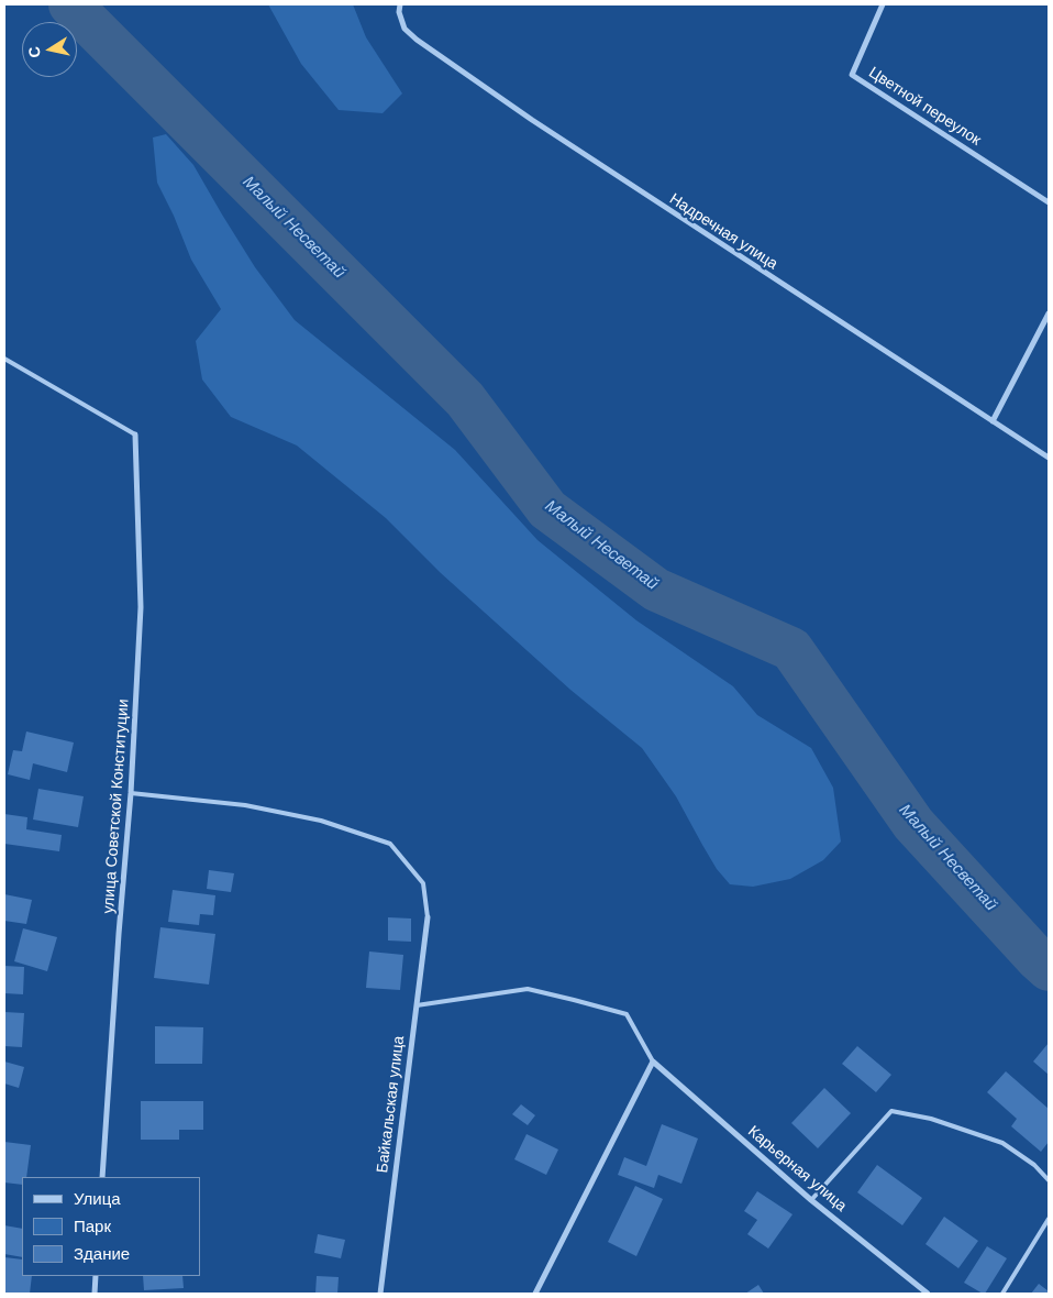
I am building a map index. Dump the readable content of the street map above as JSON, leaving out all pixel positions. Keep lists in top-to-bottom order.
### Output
{
  "streets": {
    "street": [
      "Цветной переулок",
      "Надречная улица",
      "улица Советской Конституции",
      "Байкальская улица",
      "Карьерная улица"
    ]
  },
  "water": ["Малый Несветай"],
  "legend": ["Улица", "Парк", "Здание"],
  "north": "left"
}
